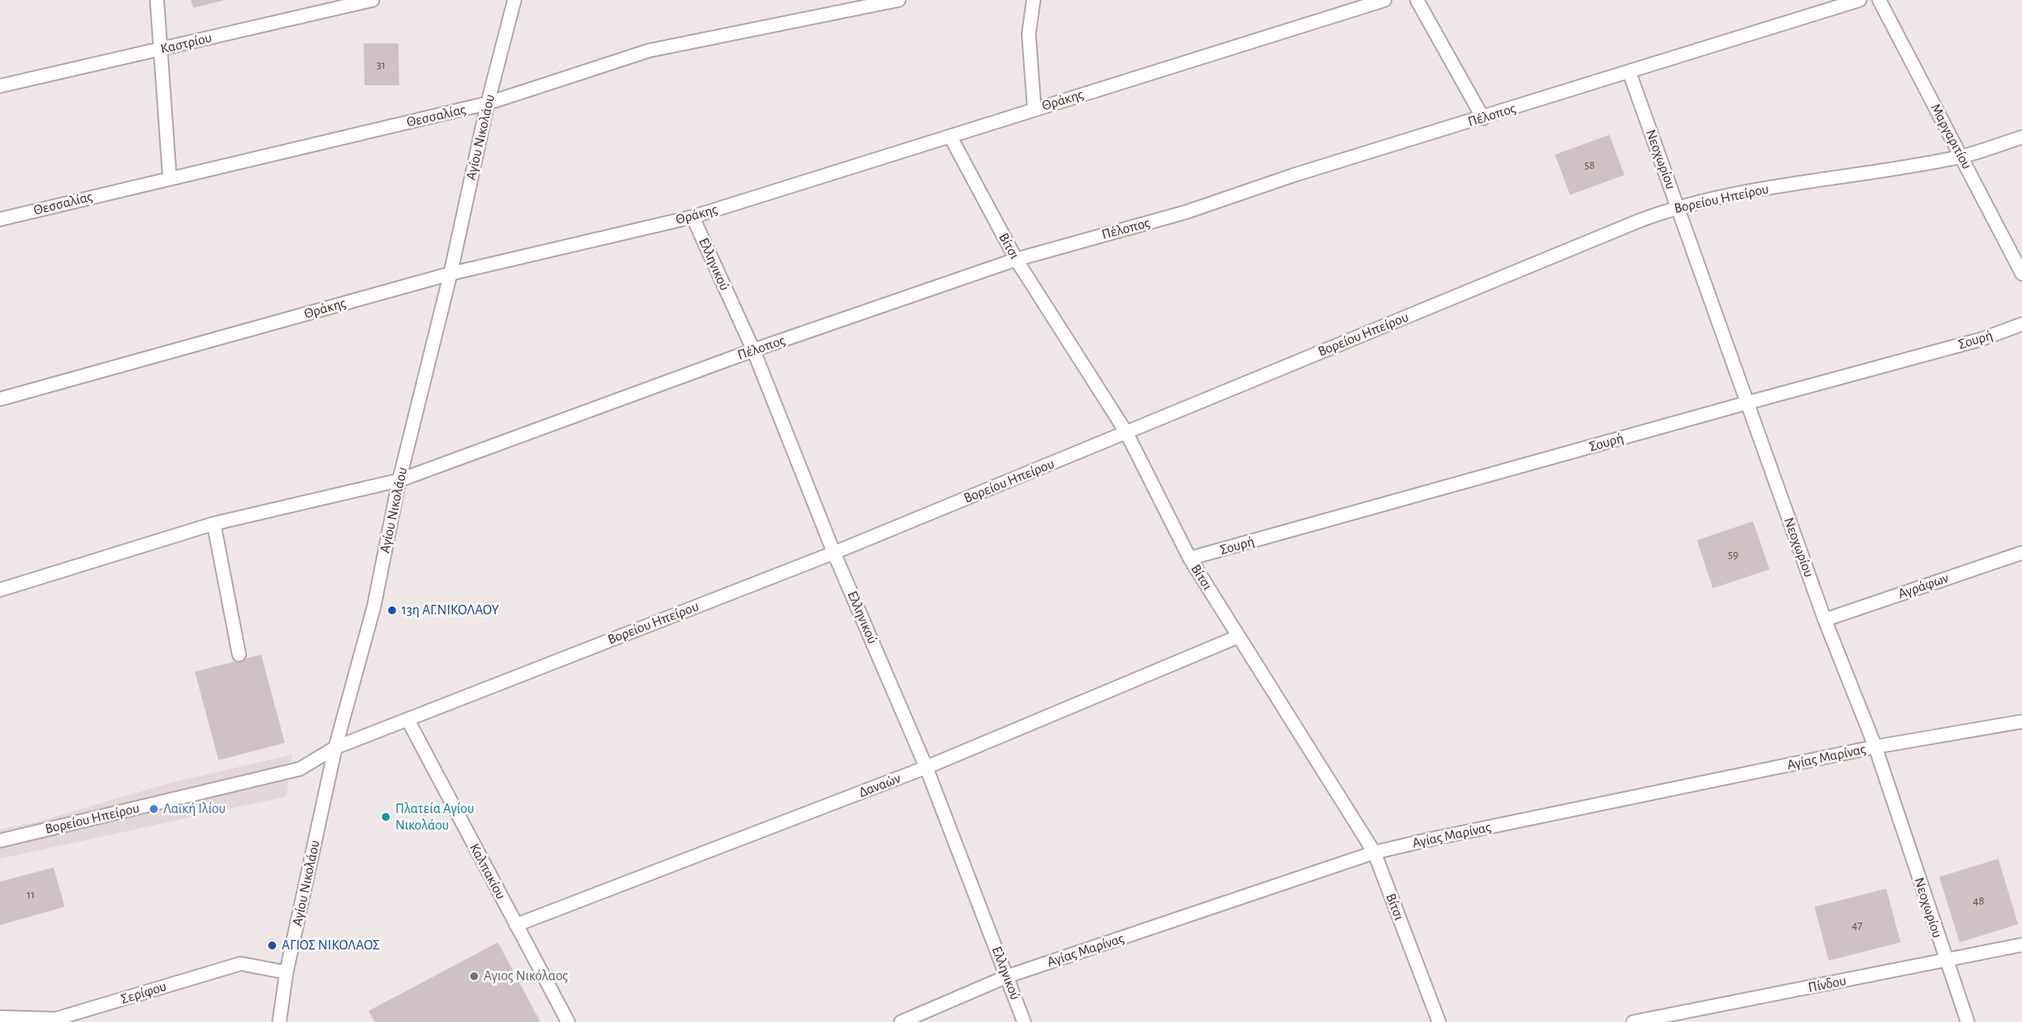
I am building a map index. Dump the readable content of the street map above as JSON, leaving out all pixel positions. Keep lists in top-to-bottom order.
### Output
{
  "streets": {
    "street": [
      "Καστρίου",
      "Θράκης",
      "Πέλοπος",
      "Θεσσαλίας",
      "Μαργαριτίου",
      "Αγίου Νικολάου",
      "Νεοχωρίου",
      "Βορείου Ηπείρου",
      "Βίτσι",
      "Ελληνικού",
      "Σουρή",
      "Αγράφων",
      "Αγίας Μαρίνας",
      "Δαναών",
      "Καλπακίου",
      "Πίνδου",
      "Σερίφου"
    ]
  },
  "crossings": [
    ["Θράκης", "Αγίου Νικολάου"],
    ["Θράκης", "Βίτσι"],
    ["Θράκης", "Ελληνικού"],
    ["Πέλοπος", "Αγίου Νικολάου"],
    ["Πέλοπος", "Νεοχωρίου"],
    ["Πέλοπος", "Βίτσι"],
    ["Πέλοπος", "Ελληνικού"],
    ["Θεσσαλίας", "Αγίου Νικολάου"],
    ["Μαργαριτίου", "Βορείου Ηπείρου"],
    ["Αγίου Νικολάου", "Βορείου Ηπείρου"],
    ["Αγίου Νικολάου", "Σερίφου"],
    ["Νεοχωρίου", "Βορείου Ηπείρου"],
    ["Νεοχωρίου", "Σουρή"],
    ["Νεοχωρίου", "Αγράφων"],
    ["Νεοχωρίου", "Αγίας Μαρίνας"],
    ["Νεοχωρίου", "Πίνδου"],
    ["Βορείου Ηπείρου", "Βίτσι"],
    ["Βορείου Ηπείρου", "Ελληνικού"],
    ["Βορείου Ηπείρου", "Καλπακίου"],
    ["Βίτσι", "Σουρή"],
    ["Βίτσι", "Αγίας Μαρίνας"],
    ["Βίτσι", "Δαναών"],
    ["Ελληνικού", "Αγίας Μαρίνας"],
    ["Ελληνικού", "Δαναών"],
    ["Δαναών", "Καλπακίου"]
  ],
  "places": [
    "13η ΑΓ.ΝΙΚΟΛΑΟΥ",
    "Λαϊκή Ιλίου",
    "Πλατεία Αγίου Νικολάου",
    "ΑΓΙΟΣ ΝΙΚΟΛΑΟΣ",
    "Αγιος Νικόλαος"
  ],
  "house_numbers": [
    "31",
    "58",
    "59",
    "11",
    "48",
    "47"
  ]
}
